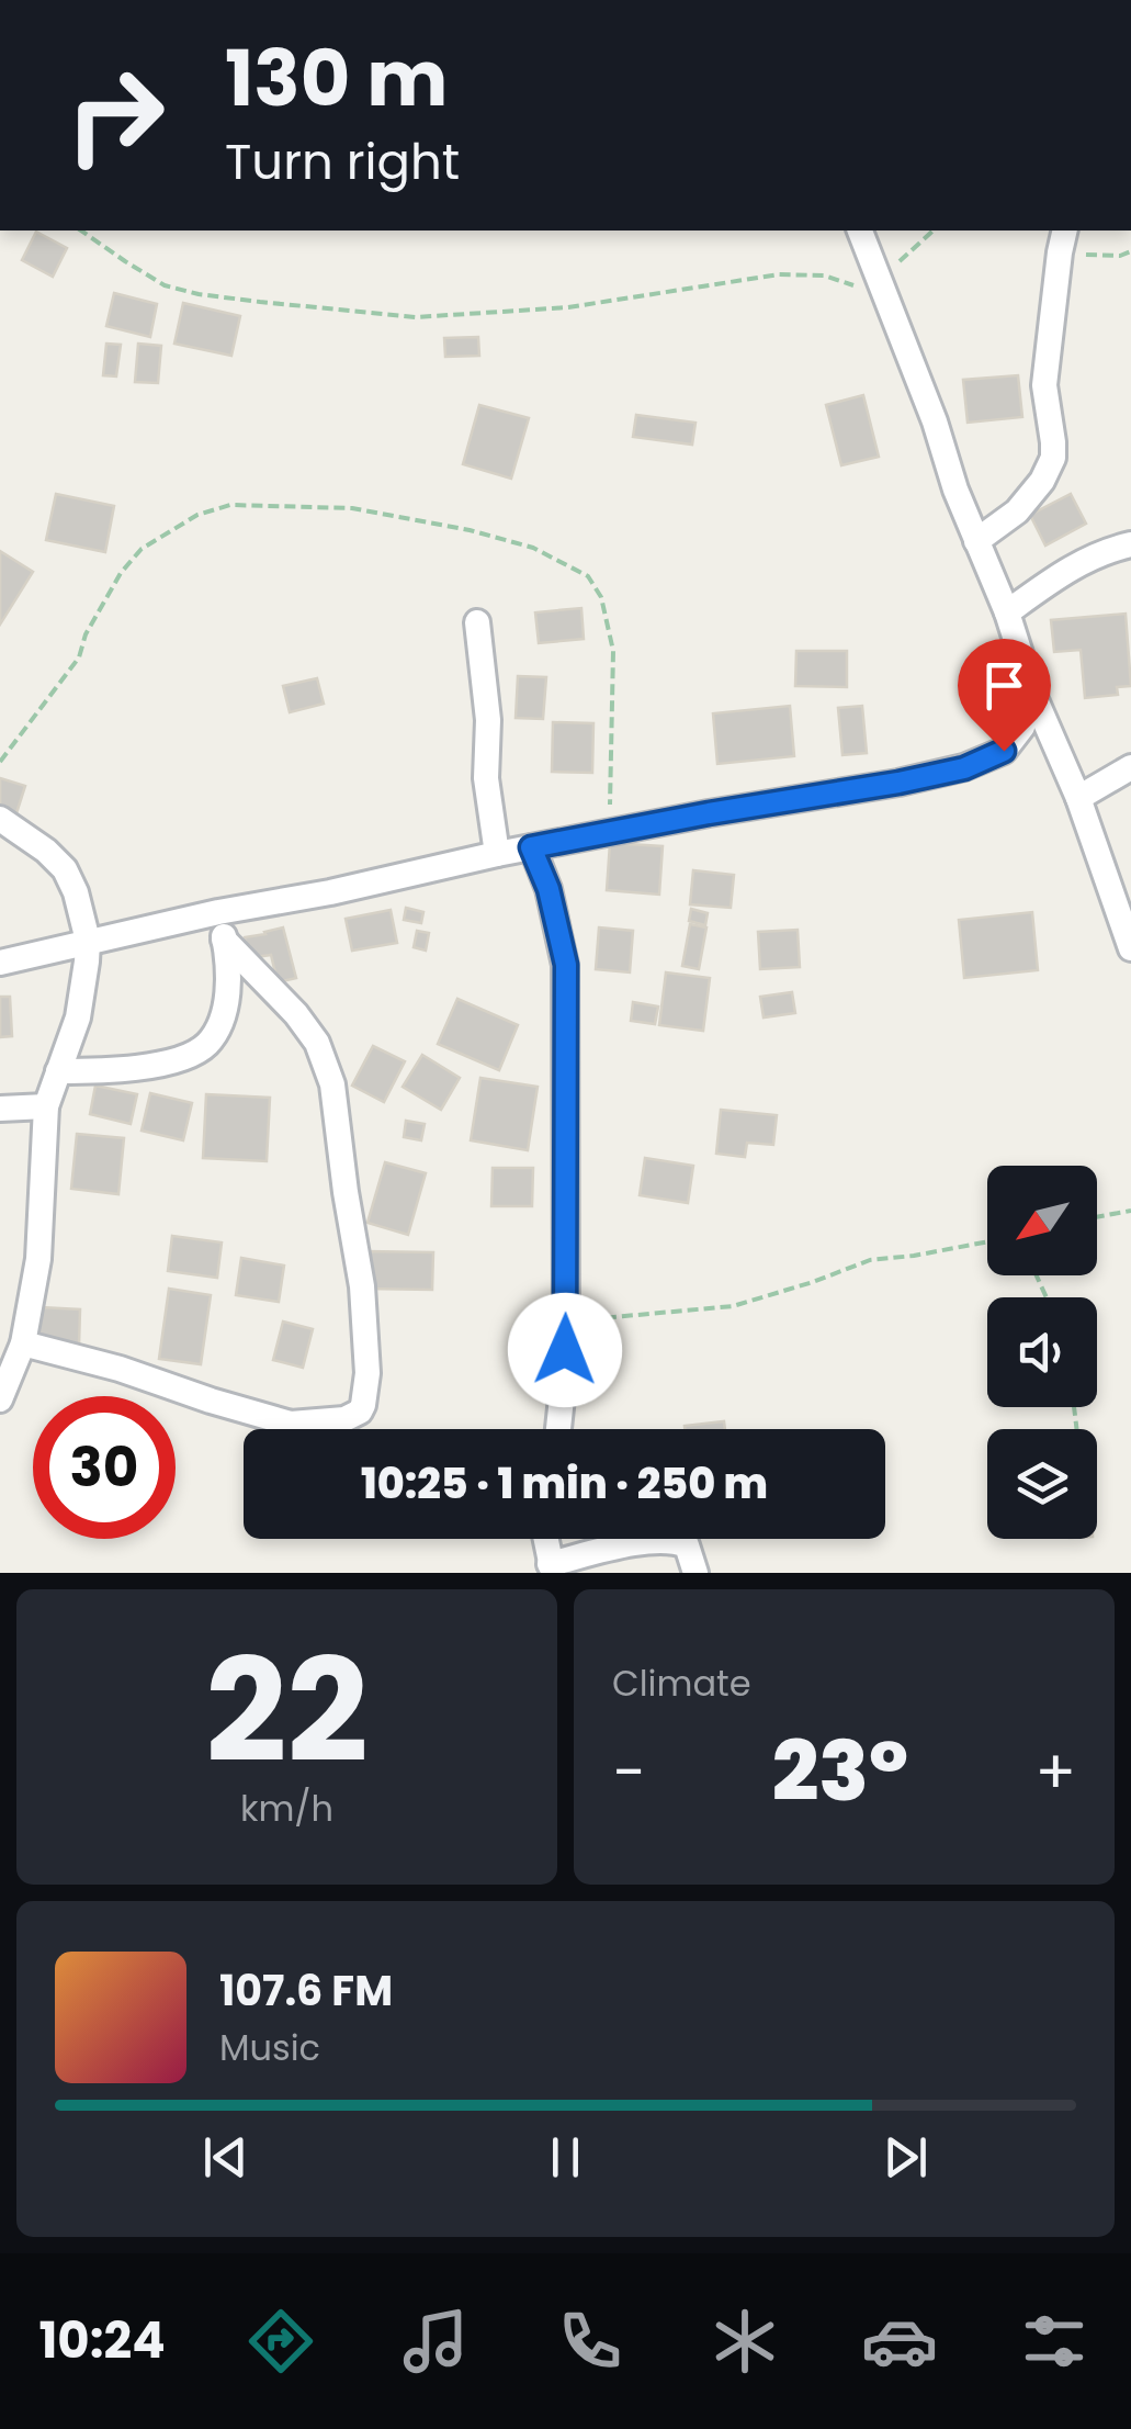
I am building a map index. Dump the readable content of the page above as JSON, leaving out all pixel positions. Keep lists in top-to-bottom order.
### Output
{
  "north": "bottom left",
  "page": {
    "turn": ["130 m", "Turn right"],
    "limit": "30",
    "trip": "10:25 · 1 min · 250 m",
    "tile": [
      ["22", "km/h"],
      "Climate"
    ],
    "heat": ["−", "23°", "+"],
    "song": ["107.6 FM", "Music"],
    "tabs": "10:24"
  }
}
